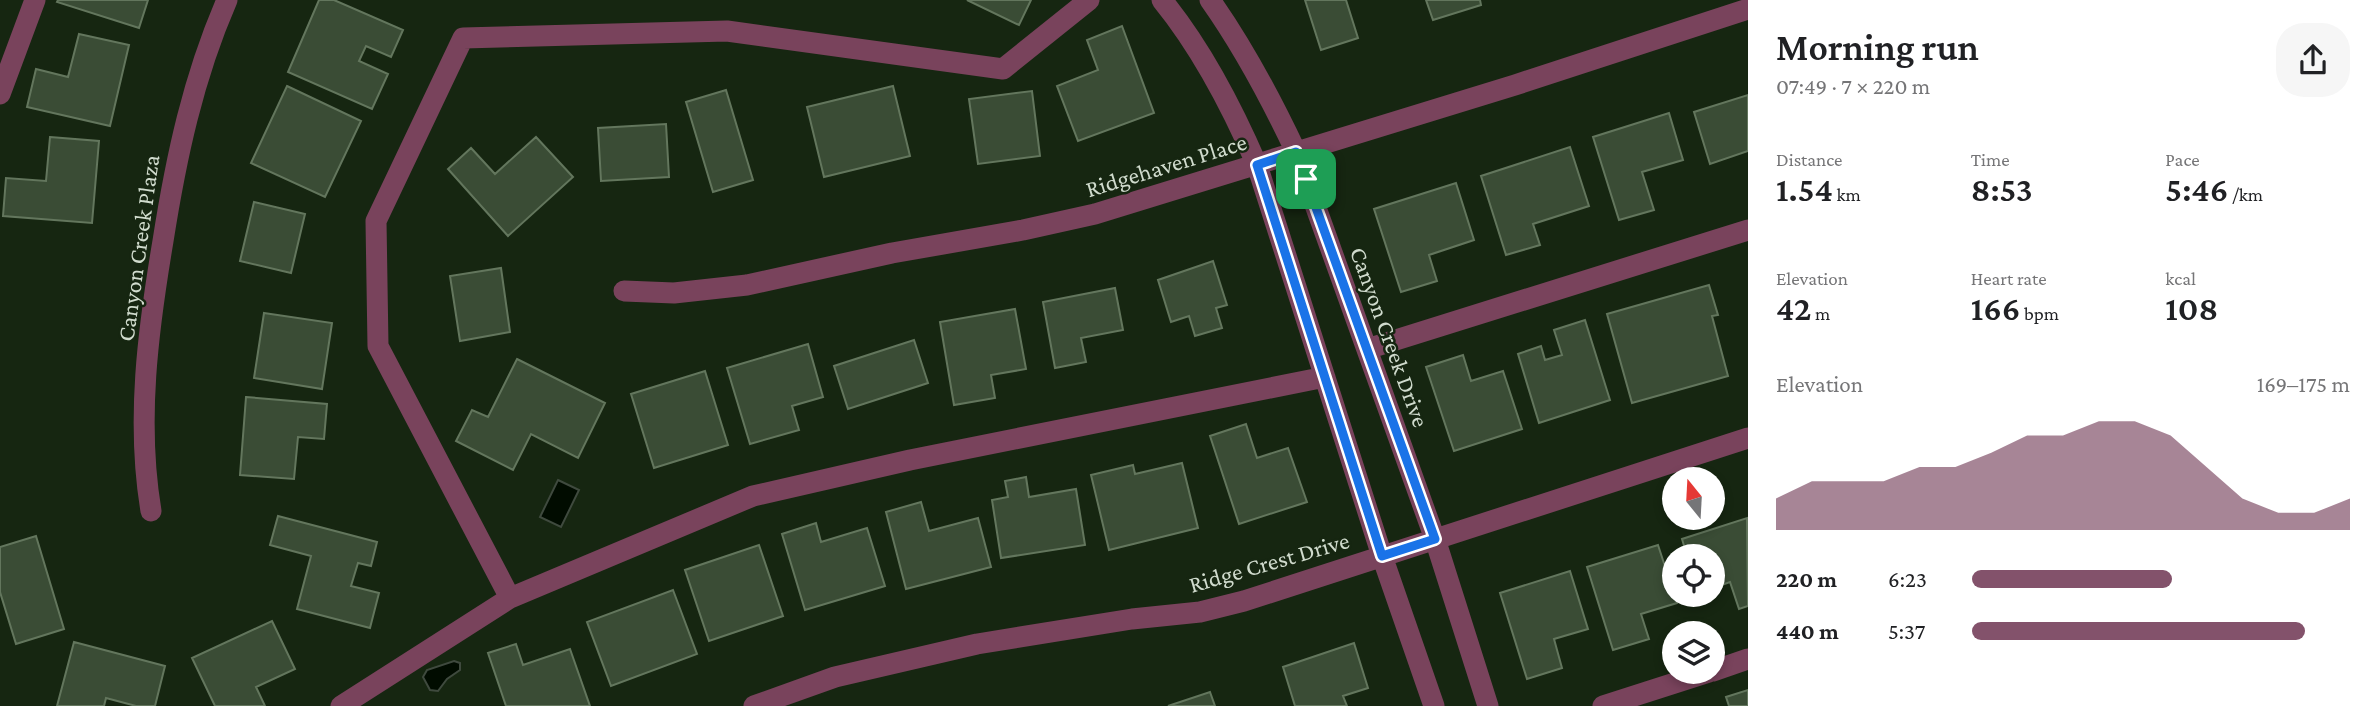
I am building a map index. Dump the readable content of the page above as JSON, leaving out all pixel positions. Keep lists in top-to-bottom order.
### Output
{
  "streets": {
    "street": [
      "Ridgehaven Place",
      "Canyon Creek Plaza",
      "Canyon Creek Drive",
      "Ridge Crest Drive"
    ]
  },
  "crossings": [
    ["Ridgehaven Place", "Canyon Creek Drive"],
    ["Canyon Creek Drive", "Ridge Crest Drive"]
  ],
  "north": "top",
  "page": {
    "heading": ["Morning run", "07:49 · 7 × 220 m"],
    "stats": [
      ["Distance", "1.54 km"],
      ["Time", "8:53"],
      ["Pace", "5:46 /km"],
      ["Elevation", "42 m"],
      ["Heart rate", "166 bpm"],
      ["kcal", "108"]
    ],
    "chart": ["Elevation", "169–175 m"],
    "list": [
      {
        "name": "220 m",
        "note": "6:23"
      },
      {
        "name": "440 m",
        "note": "5:37"
      }
    ]
  }
}
